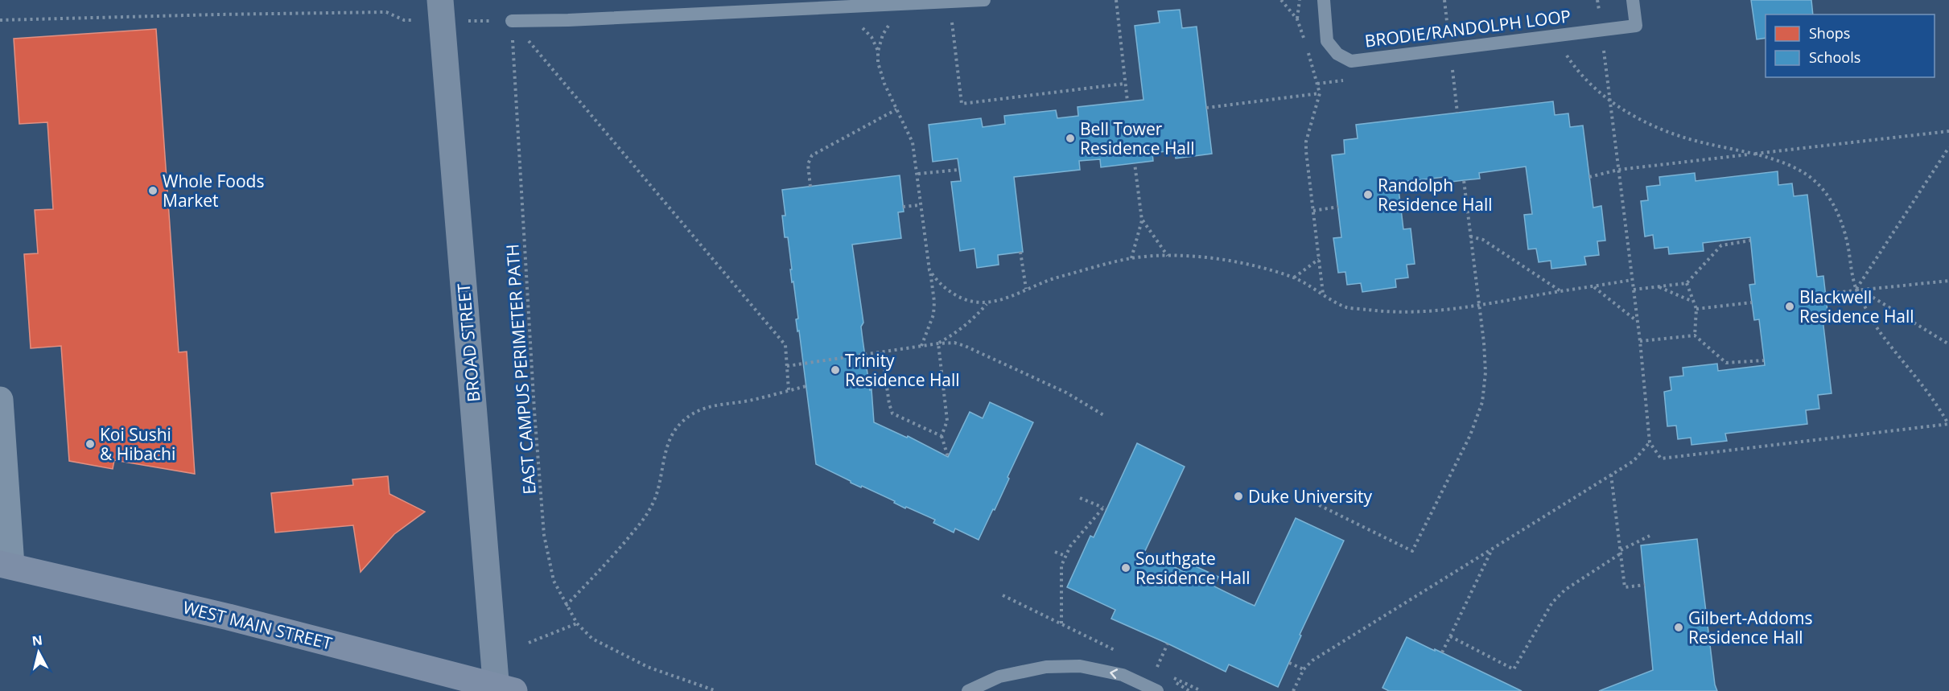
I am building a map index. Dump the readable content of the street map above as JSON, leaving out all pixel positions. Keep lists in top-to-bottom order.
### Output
{
  "streets": {
    "main road": ["WEST MAIN STREET"],
    "street": ["BROAD STREET"],
    "lane": ["BRODIE/RANDOLPH LOOP"],
    "path": ["EAST CAMPUS PERIMETER PATH"]
  },
  "crossings": [
    ["BROAD STREET", "WEST MAIN STREET"]
  ],
  "places": [
    "Bell Tower Residence Hall",
    "Whole Foods Market",
    "Randolph Residence Hall",
    "Blackwell Residence Hall",
    "Trinity Residence Hall",
    "Koi Sushi & Hibachi",
    "Duke University",
    "Southgate Residence Hall",
    "Gilbert-Addoms Residence Hall"
  ],
  "legend": ["Shops", "Schools"],
  "north": "top"
}
